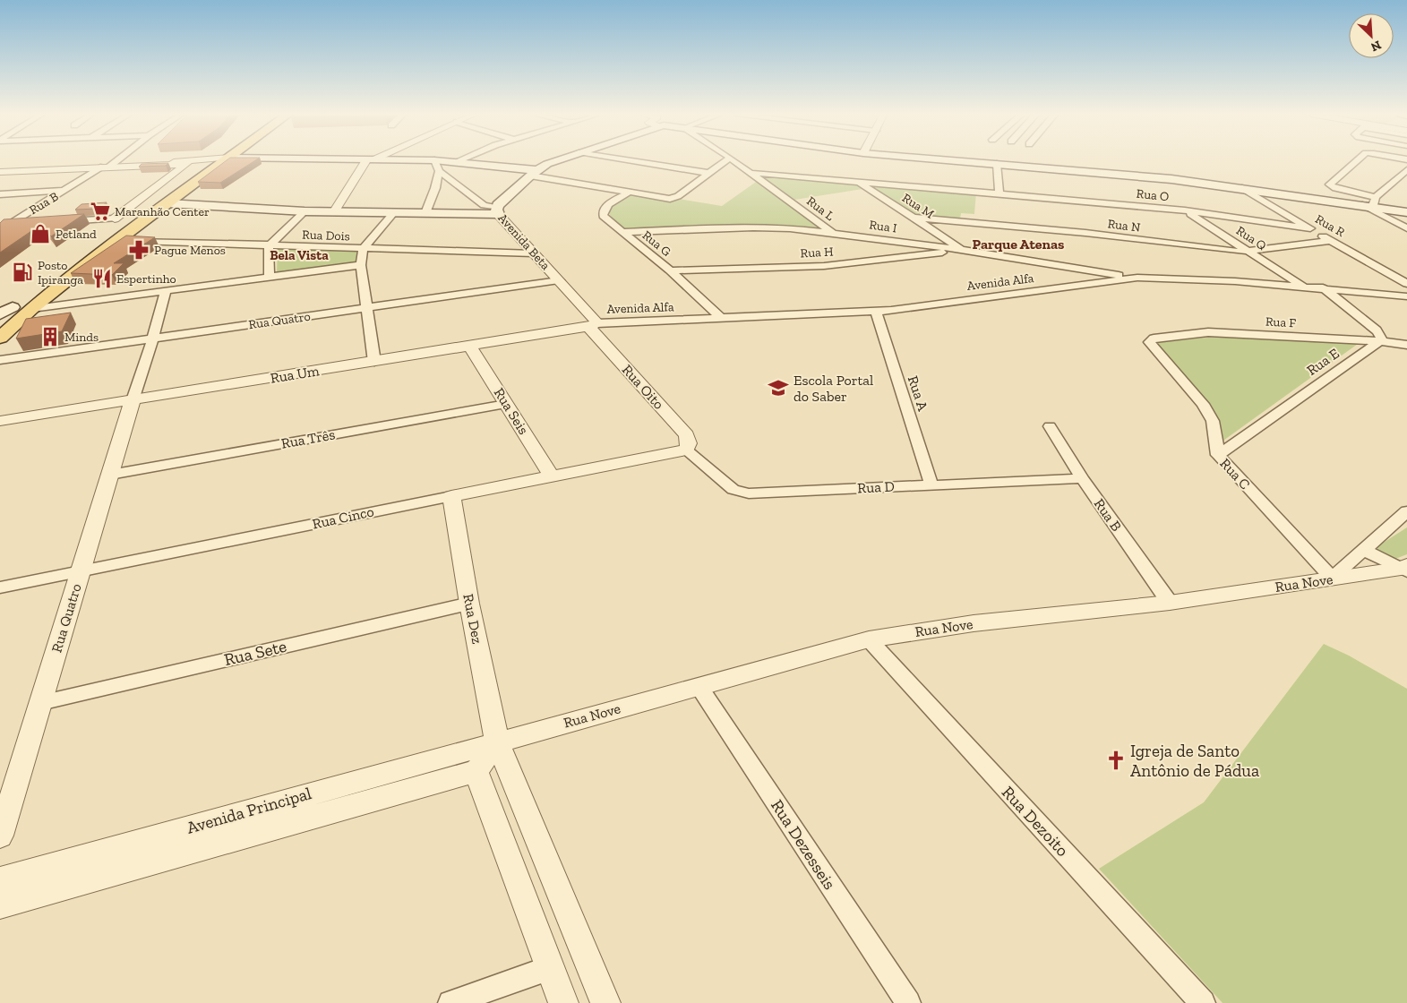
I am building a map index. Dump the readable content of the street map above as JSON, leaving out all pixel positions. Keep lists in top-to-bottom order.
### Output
{
  "streets": {
    "main road": ["Avenida Beta"],
    "street": [
      "Rua O",
      "Rua B",
      "Rua M",
      "Rua L",
      "Rua N",
      "Rua R",
      "Rua I",
      "Rua Dois",
      "Rua Q",
      "Rua G",
      "Rua H",
      "Avenida Alfa",
      "Rua Quatro",
      "Rua F",
      "Rua E",
      "Rua Um",
      "Rua Oito",
      "Rua A",
      "Rua Seis",
      "Rua Três",
      "Rua C",
      "Rua D",
      "Rua Cinco",
      "Rua Nove",
      "Rua Dez",
      "Rua Sete",
      "Avenida Principal",
      "Rua Dezoito",
      "Rua Dezesseis"
    ]
  },
  "crossings": [
    ["Rua O", "Rua M"],
    ["Rua O", "Rua L"],
    ["Rua O", "Rua R"],
    ["Rua O", "Rua Q"],
    ["Rua B", "Rua D"],
    ["Rua B", "Rua Nove"],
    ["Rua M", "Rua N"],
    ["Rua M", "Rua I"],
    ["Rua M", "Rua H"],
    ["Rua L", "Rua I"],
    ["Rua N", "Rua R"],
    ["Rua N", "Rua Q"],
    ["Rua R", "Avenida Beta"],
    ["Rua I", "Rua G"],
    ["Rua I", "Rua H"],
    ["Rua I", "Avenida Alfa"],
    ["Rua Dois", "Avenida Beta"],
    ["Rua Q", "Avenida Alfa"],
    ["Avenida Beta", "Avenida Alfa"],
    ["Avenida Beta", "Rua Quatro"],
    ["Avenida Beta", "Rua Um"],
    ["Avenida Beta", "Rua Oito"],
    ["Rua G", "Rua H"],
    ["Rua G", "Avenida Alfa"],
    ["Avenida Alfa", "Rua Um"],
    ["Avenida Alfa", "Rua Oito"],
    ["Avenida Alfa", "Rua A"],
    ["Rua Quatro", "Rua Um"],
    ["Rua Quatro", "Rua Três"],
    ["Rua Quatro", "Rua Cinco"],
    ["Rua Quatro", "Rua Sete"],
    ["Rua F", "Rua E"],
    ["Rua F", "Rua C"],
    ["Rua E", "Rua C"],
    ["Rua Um", "Rua Oito"],
    ["Rua Um", "Rua Seis"],
    ["Rua Oito", "Rua D"],
    ["Rua Oito", "Rua Cinco"],
    ["Rua A", "Rua D"],
    ["Rua Seis", "Rua Três"],
    ["Rua Seis", "Rua Cinco"],
    ["Rua C", "Rua Nove"],
    ["Rua D", "Rua Cinco"],
    ["Rua Cinco", "Rua Dez"],
    ["Rua Nove", "Rua Dez"],
    ["Rua Nove", "Avenida Principal"],
    ["Rua Nove", "Rua Dezoito"],
    ["Rua Nove", "Rua Dezesseis"],
    ["Rua Dez", "Rua Sete"],
    ["Rua Dez", "Avenida Principal"]
  ],
  "districts": ["Parque Atenas", "Bela Vista"],
  "places": {
    "supermarket": ["Maranhão Center"],
    "shop": ["Petland"],
    "pharmacy": ["Pague Menos"],
    "fuel station": ["Posto Ipiranga"],
    "restaurant": ["Espertinho"],
    "building": ["Minds"],
    "school or university": ["Escola Portal do Saber"],
    "church": ["Igreja de Santo Antônio de Pádua"]
  },
  "north": "bottom right"
}
